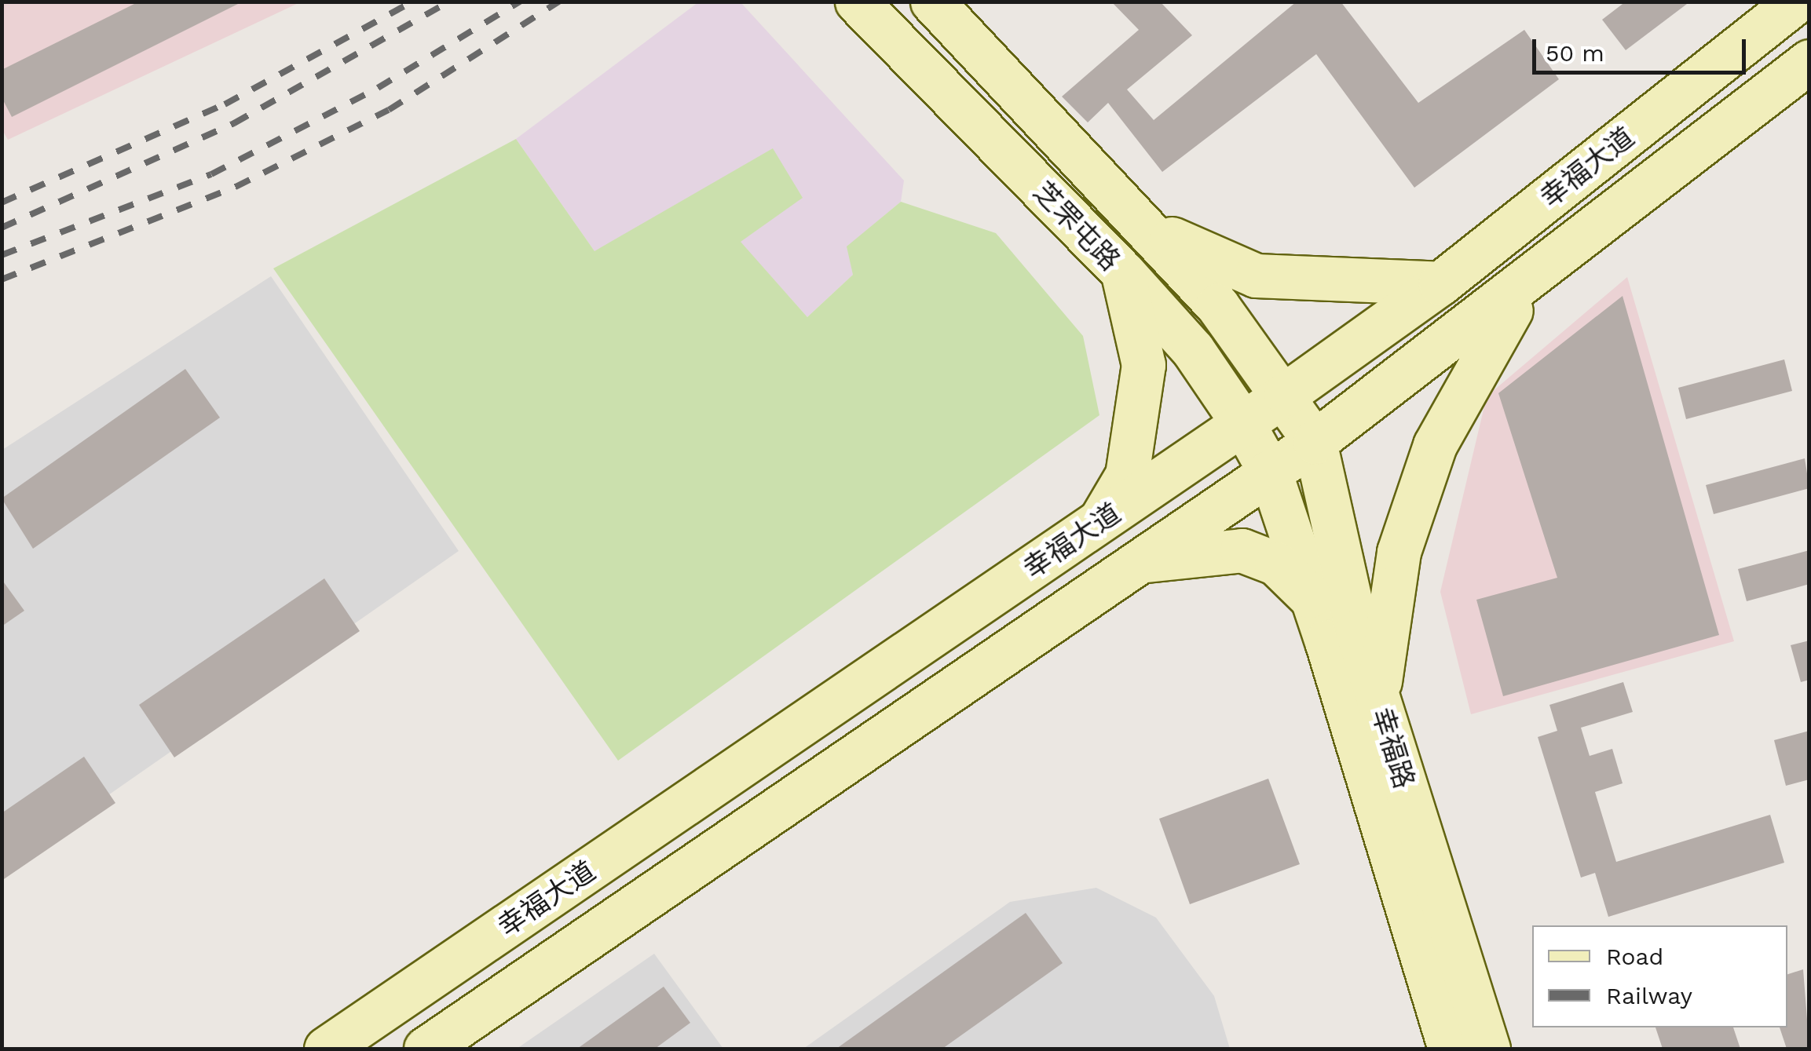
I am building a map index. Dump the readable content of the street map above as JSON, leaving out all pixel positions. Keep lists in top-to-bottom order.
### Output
{
  "streets": {
    "main road": ["幸福大道", "芝罘屯路", "幸福路"]
  },
  "crossings": [
    ["幸福大道", "芝罘屯路"],
    ["幸福大道", "幸福路"],
    ["芝罘屯路", "幸福路"]
  ],
  "legend": ["Road", "Railway"],
  "scale_bar": "50 m"
}
